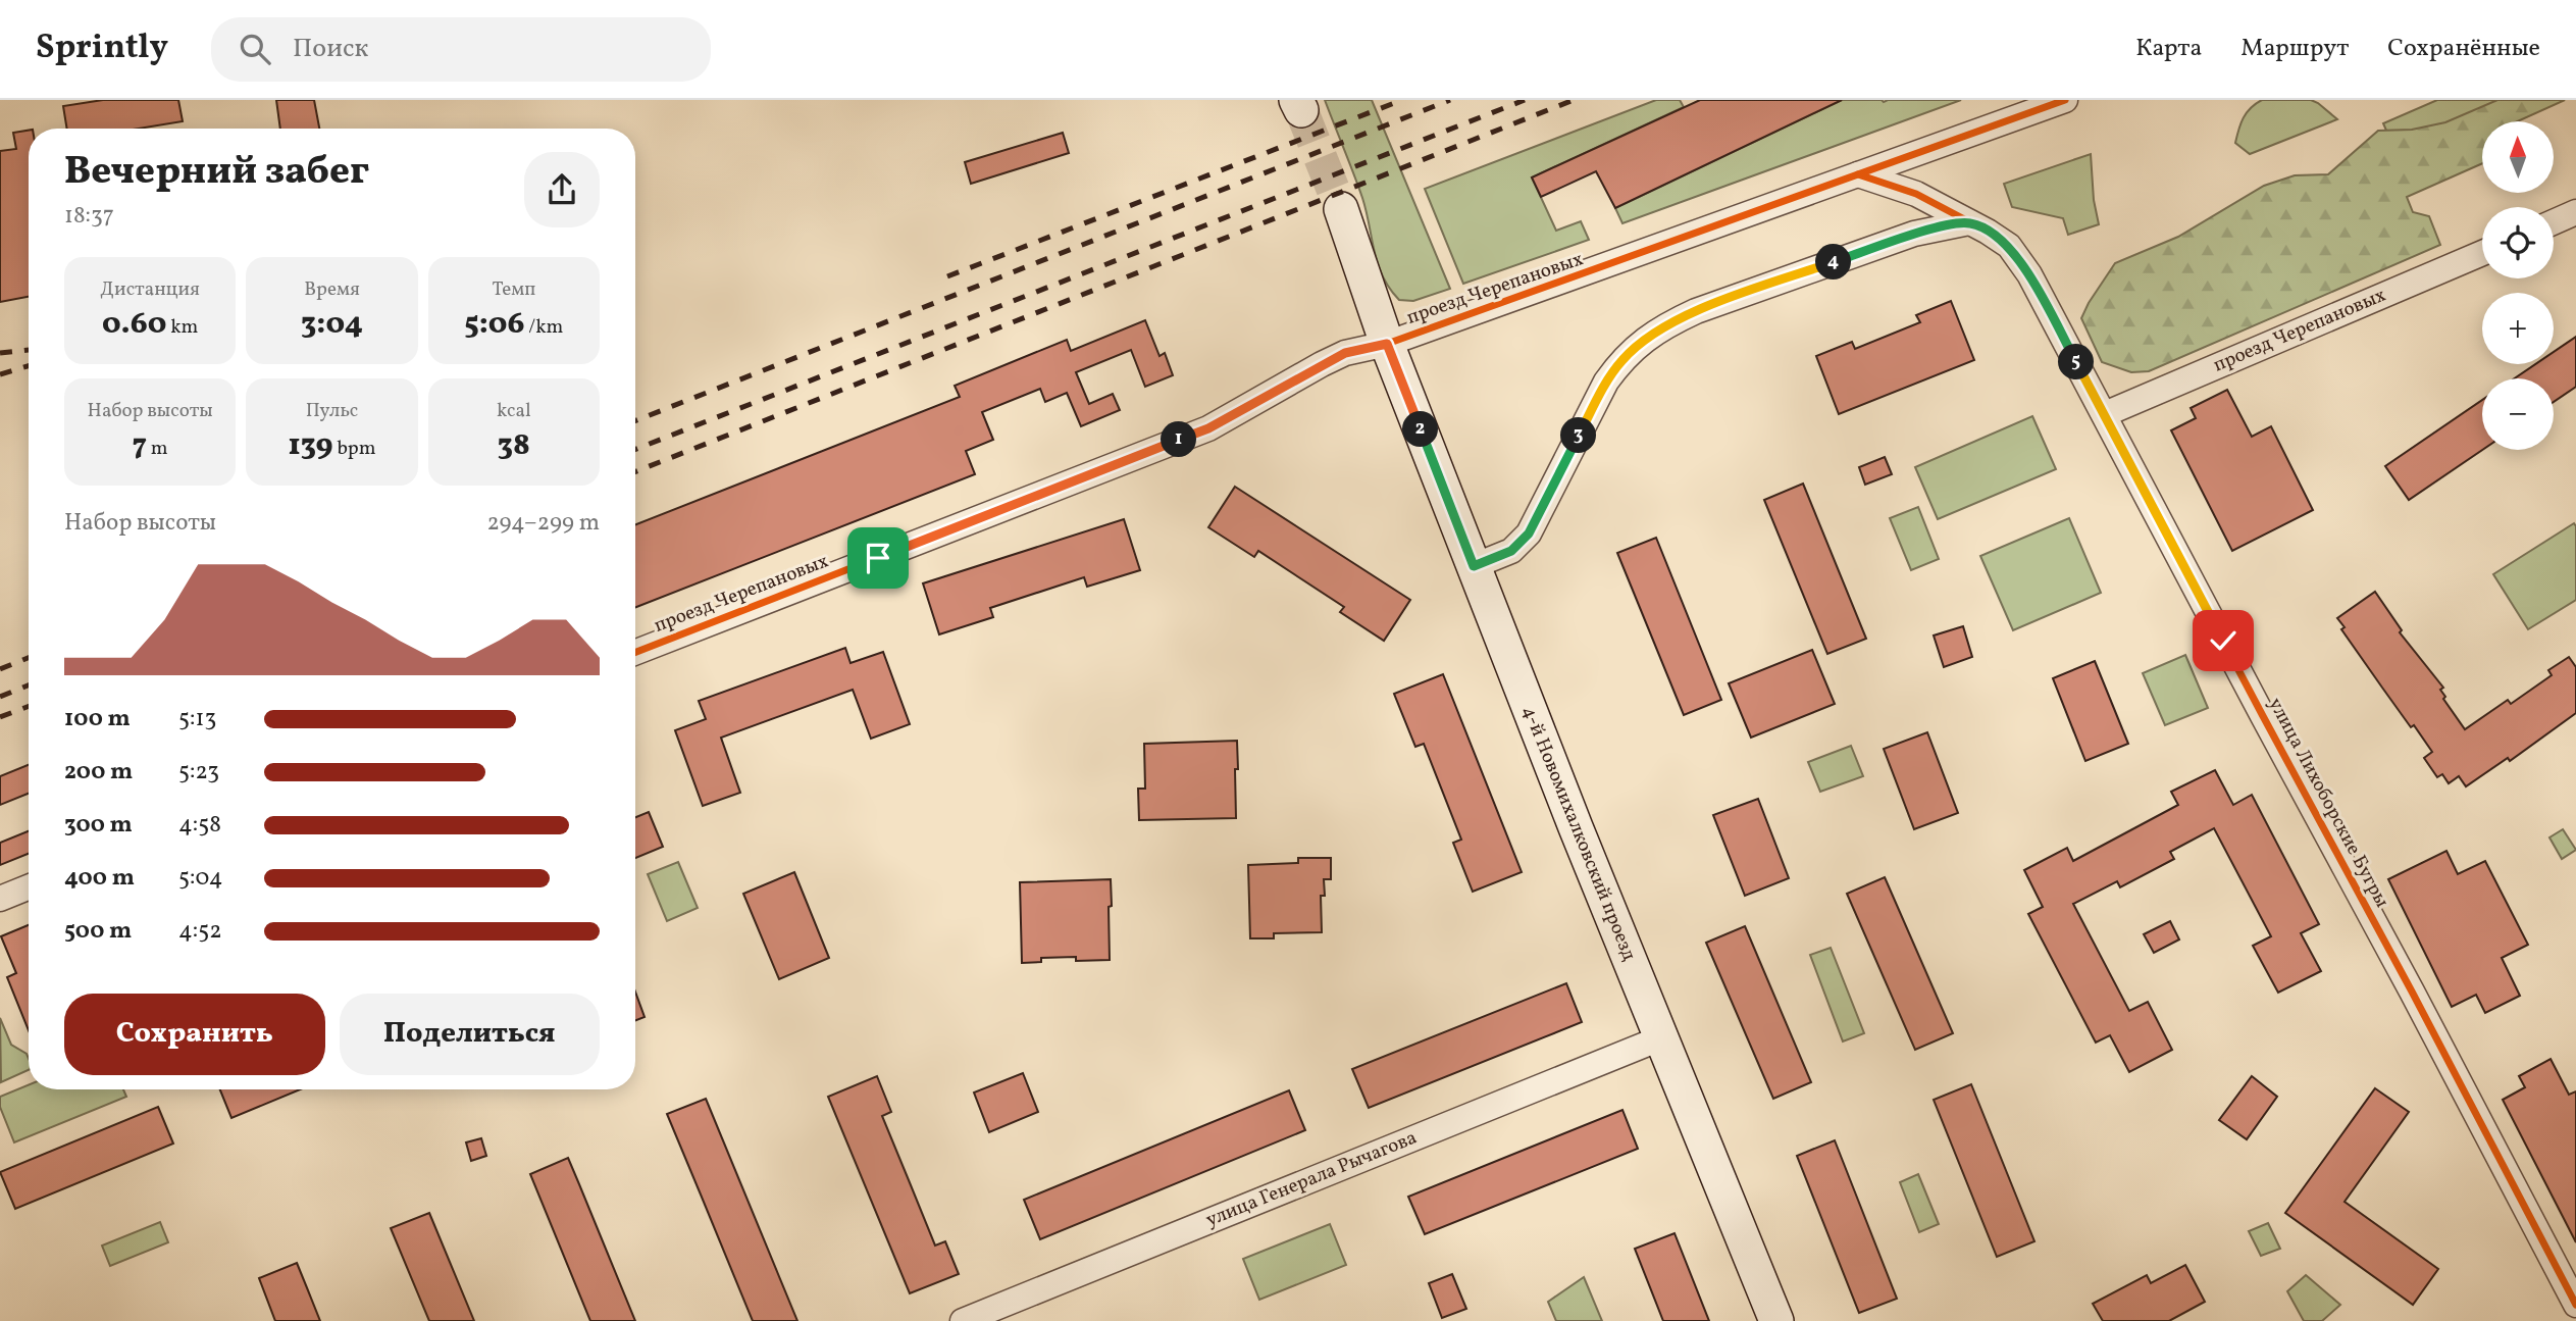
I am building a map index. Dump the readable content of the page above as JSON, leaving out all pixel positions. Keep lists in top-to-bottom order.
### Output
{
  "streets": {
    "street": [
      "проезд Черепановых",
      "улица Лихоборские Бугры",
      "4-й Новомихалковский проезд",
      "улица Генерала Рычагова"
    ]
  },
  "crossings": [
    ["проезд Черепановых", "улица Лихоборские Бугры"],
    ["проезд Черепановых", "4-й Новомихалковский проезд"],
    ["4-й Новомихалковский проезд", "улица Генерала Рычагова"]
  ],
  "north": "top",
  "page": {
    "header": "Sprintly",
    "search": "Поиск",
    "nav": ["Карта", "Маршрут", "Сохранённые"],
    "map_buttons": ["+", "−"],
    "heading": ["Вечерний забег", "18:37"],
    "pins": [
      "4",
      "5",
      "2",
      "3",
      "1"
    ],
    "stats": [
      ["Дистанция", "0.60 km"],
      ["Время", "3:04"],
      ["Темп", "5:06 /km"],
      ["Набор высоты", "7 m"],
      ["Пульс", "139 bpm"],
      ["kcal", "38"]
    ],
    "chart": ["Набор высоты", "294–299 m"],
    "list": [
      {
        "name": "100 m",
        "note": "5:13"
      },
      {
        "name": "200 m",
        "note": "5:23"
      },
      {
        "name": "300 m",
        "note": "4:58"
      },
      {
        "name": "400 m",
        "note": "5:04"
      },
      {
        "name": "500 m",
        "note": "4:52"
      }
    ],
    "buttons": ["Сохранить", "Поделиться"]
  }
}
